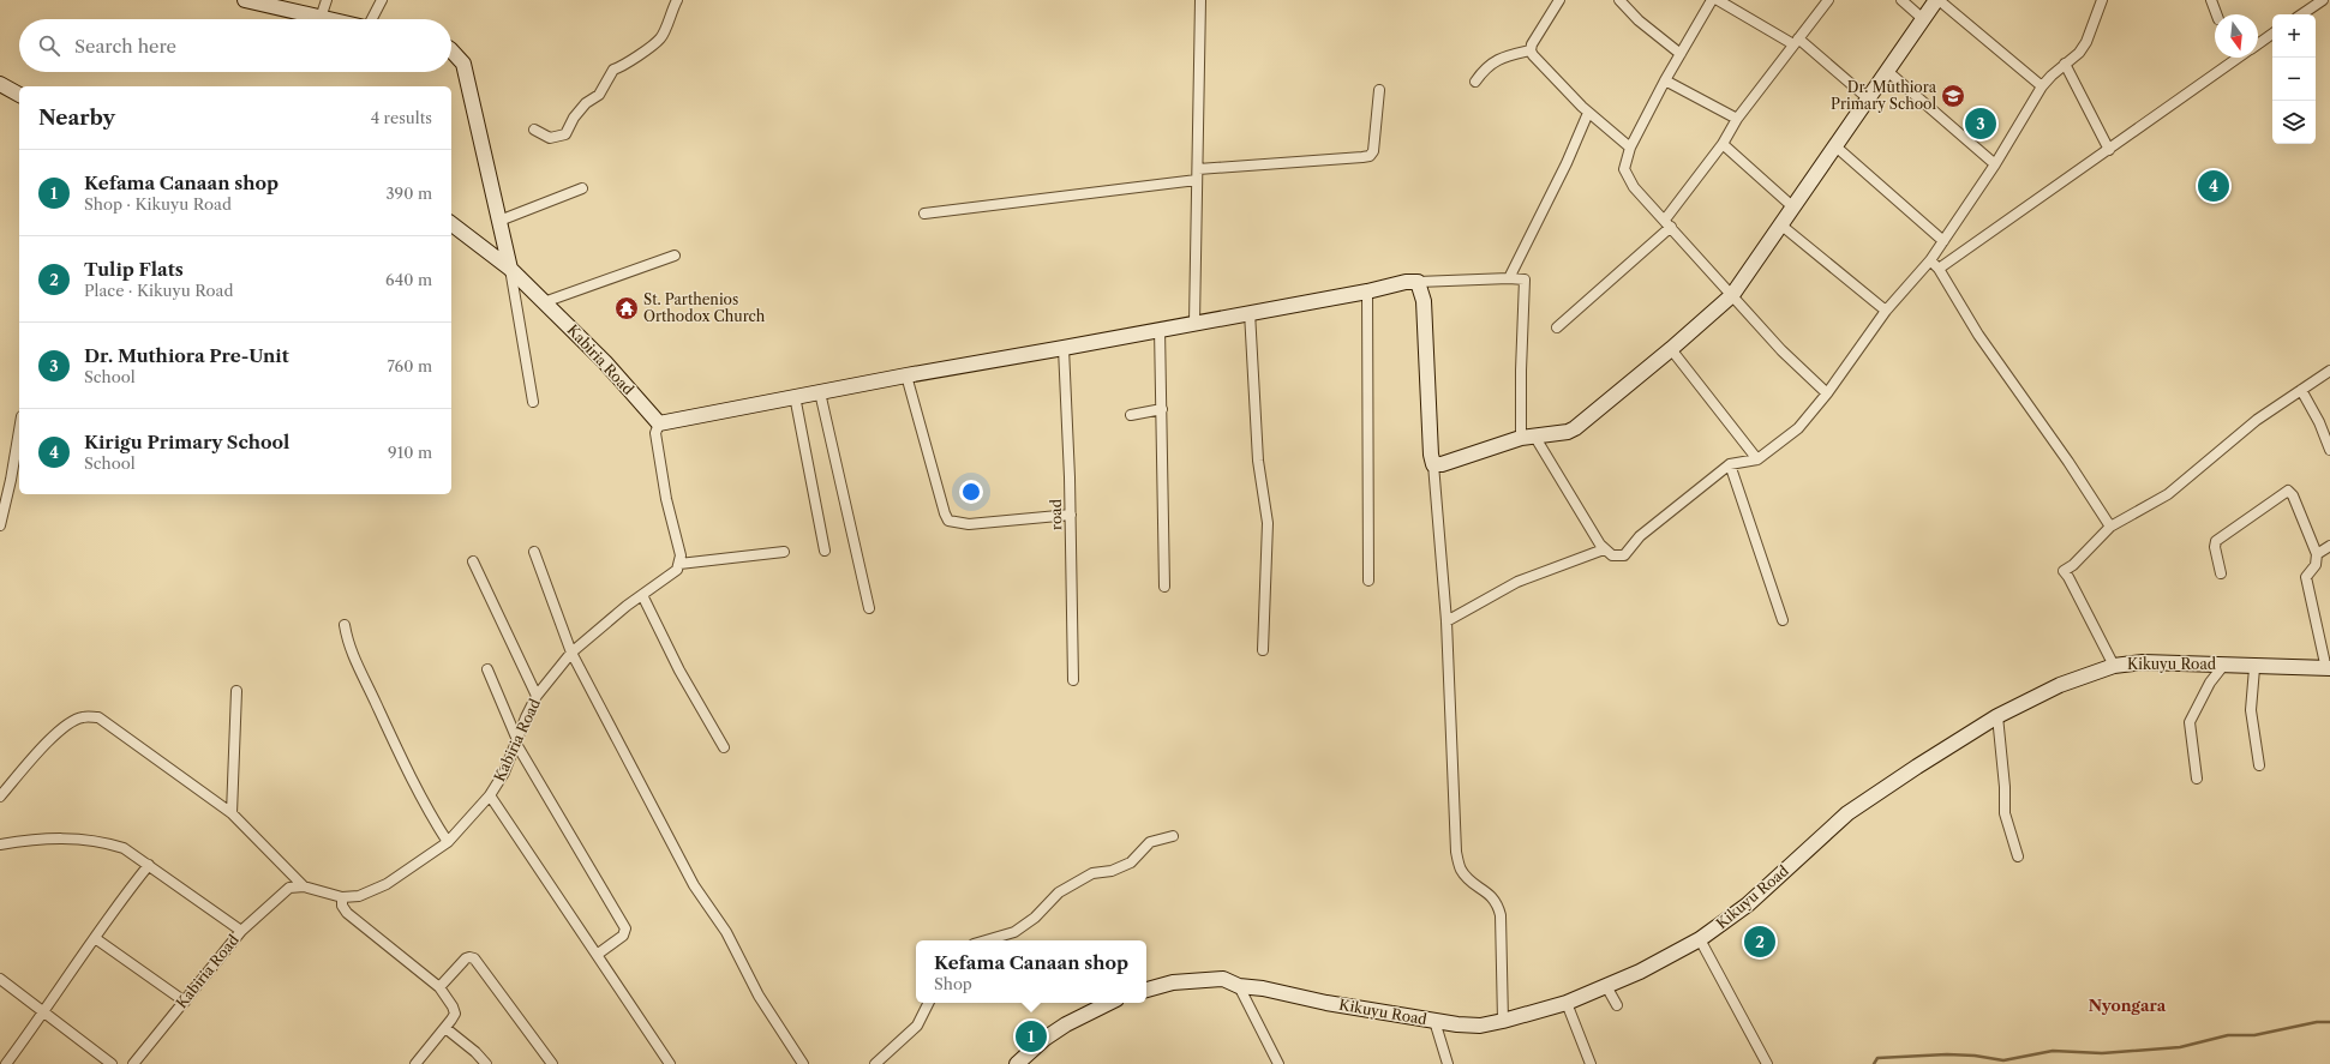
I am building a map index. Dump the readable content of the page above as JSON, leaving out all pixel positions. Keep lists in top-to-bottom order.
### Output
{
  "streets": {
    "main road": ["Kabiria Road", "Kikuyu Road"],
    "street": ["road"]
  },
  "districts": ["Nyongara"],
  "places": {
    "school or university": ["Dr. Muthiora Primary School"],
    "temple": ["St. Parthenios Orthodox Church"]
  },
  "north": "bottom",
  "page": {
    "map_buttons": ["+", "−"],
    "search": "Search here",
    "heading": ["Nearby", "4 results"],
    "pins": [
      "3",
      "4",
      "2",
      "1"
    ],
    "list": [
      {
        "mark": "1",
        "name": "Kefama Canaan shop",
        "note": "Shop · Kikuyu Road",
        "value": "390 m"
      },
      {
        "mark": "2",
        "name": "Tulip Flats",
        "note": "Place · Kikuyu Road",
        "value": "640 m"
      },
      {
        "mark": "3",
        "name": "Dr. Muthiora Pre-Unit",
        "note": "School",
        "value": "760 m"
      },
      {
        "mark": "4",
        "name": "Kirigu Primary School",
        "note": "School",
        "value": "910 m"
      }
    ],
    "popup": ["Kefama Canaan shop", "Shop"]
  }
}
